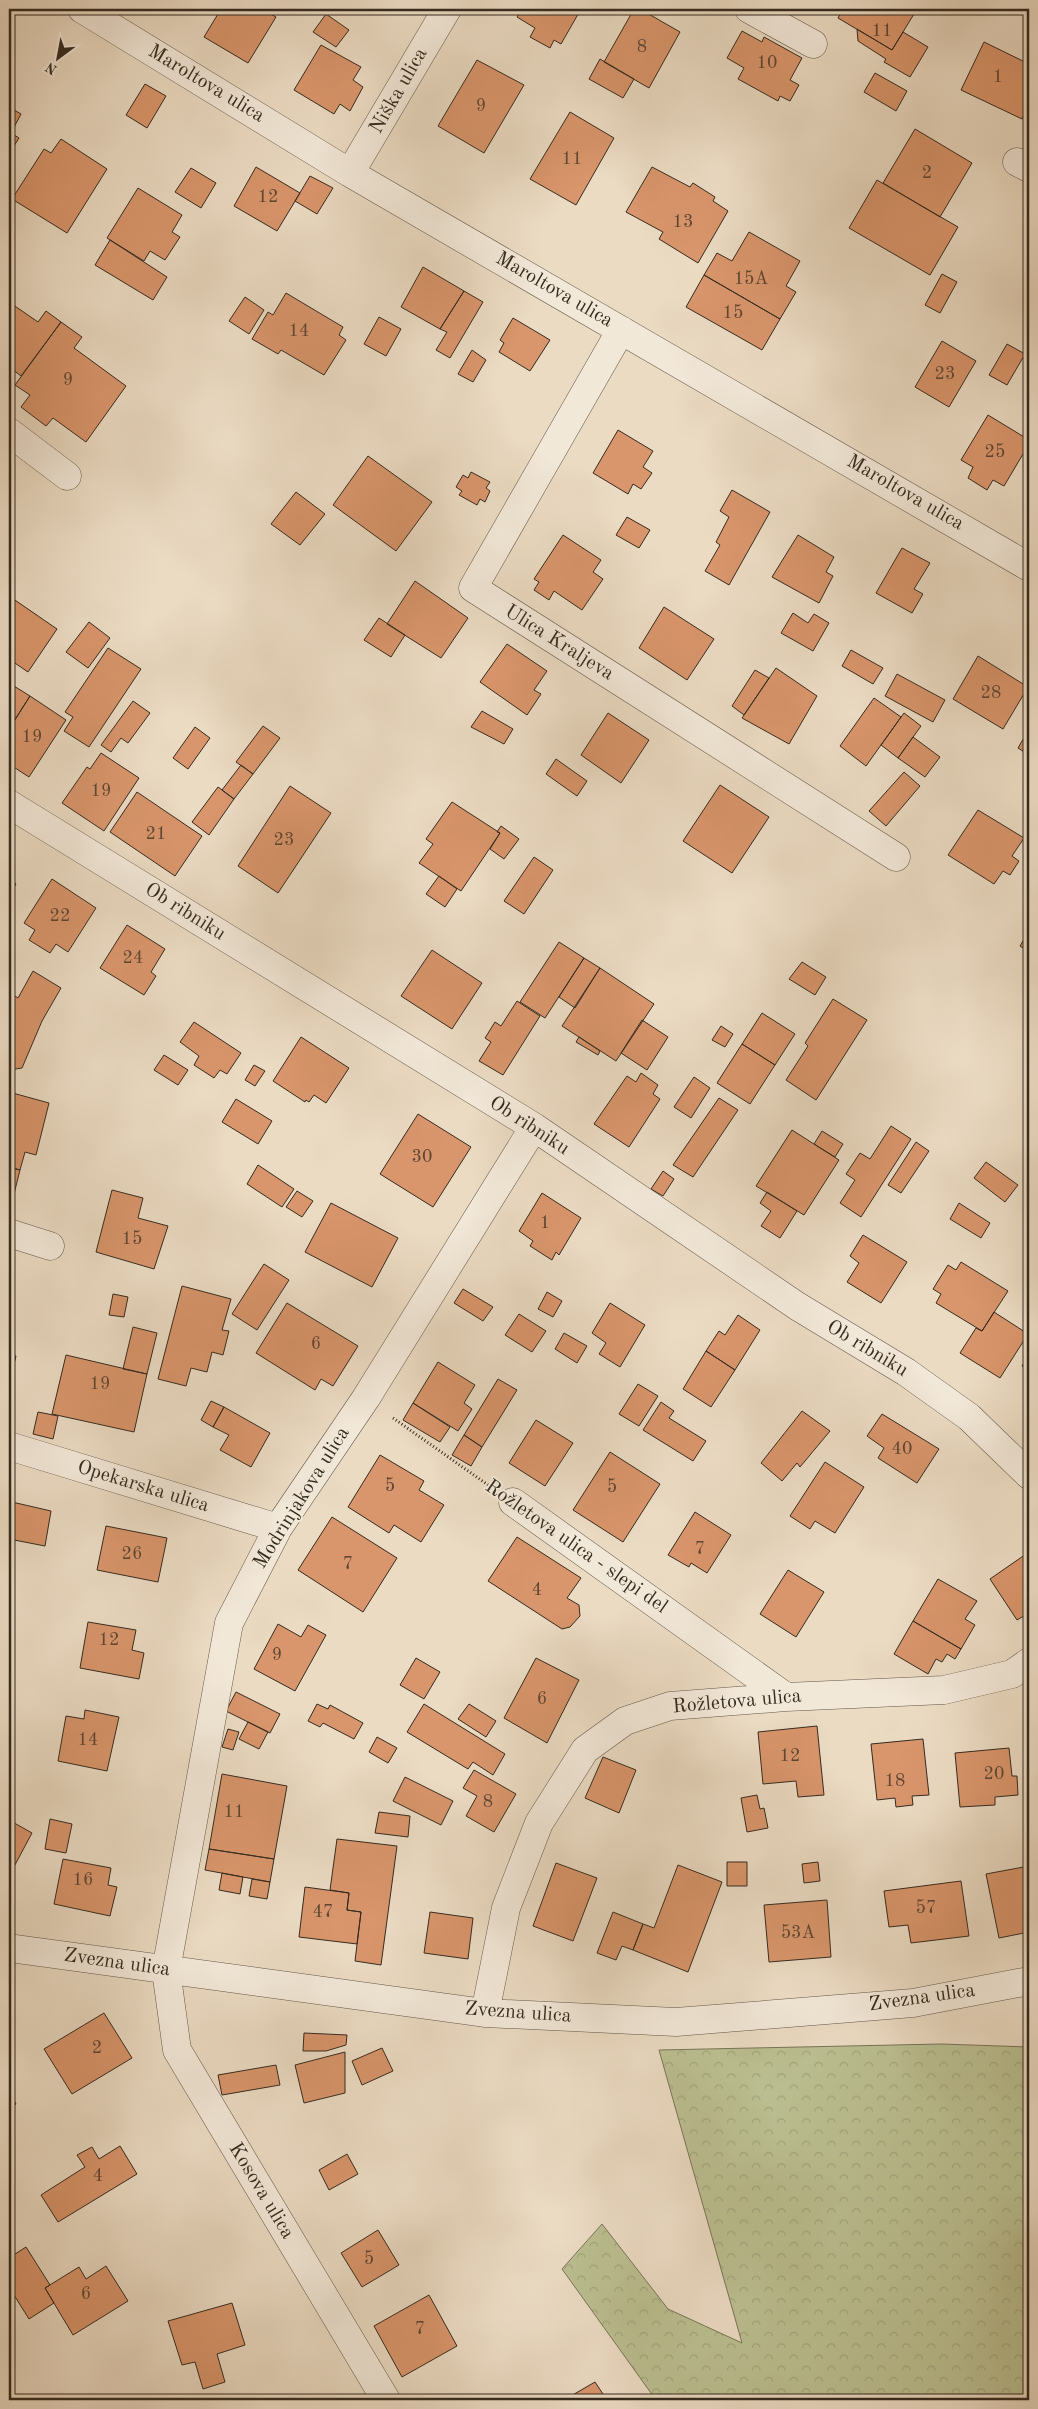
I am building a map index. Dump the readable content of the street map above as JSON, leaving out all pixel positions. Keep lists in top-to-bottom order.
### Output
{
  "streets": {
    "street": [
      "Maroltova ulica",
      "Niška ulica",
      "Ulica Kraljeva",
      "Ob ribniku",
      "Opekarska ulica",
      "Modrinjakova ulica",
      "Rožletova ulica - slepi del",
      "Rožletova ulica",
      "Zvezna ulica",
      "Kosova ulica"
    ]
  },
  "crossings": [
    ["Maroltova ulica", "Niška ulica"],
    ["Maroltova ulica", "Ulica Kraljeva"],
    ["Ob ribniku", "Modrinjakova ulica"],
    ["Opekarska ulica", "Modrinjakova ulica"],
    ["Modrinjakova ulica", "Rožletova ulica - slepi del"],
    ["Modrinjakova ulica", "Zvezna ulica"],
    ["Modrinjakova ulica", "Kosova ulica"],
    ["Rožletova ulica - slepi del", "Rožletova ulica"],
    ["Rožletova ulica", "Zvezna ulica"],
    ["Zvezna ulica", "Kosova ulica"]
  ],
  "house_numbers": [
    "11",
    "8",
    "10",
    "1",
    "9",
    "11",
    "2",
    "12",
    "13",
    "15A",
    "15",
    "14",
    "23",
    "9",
    "25",
    "28",
    "19",
    "19",
    "21",
    "23",
    "22",
    "24",
    "30",
    "1",
    "15",
    "6",
    "19",
    "40",
    "5",
    "5",
    "7",
    "26",
    "7",
    "4",
    "12",
    "9",
    "6",
    "14",
    "12",
    "20",
    "18",
    "8",
    "11",
    "16",
    "57",
    "47",
    "53A",
    "2",
    "4",
    "5",
    "6",
    "7"
  ],
  "north": "bottom left"
}
